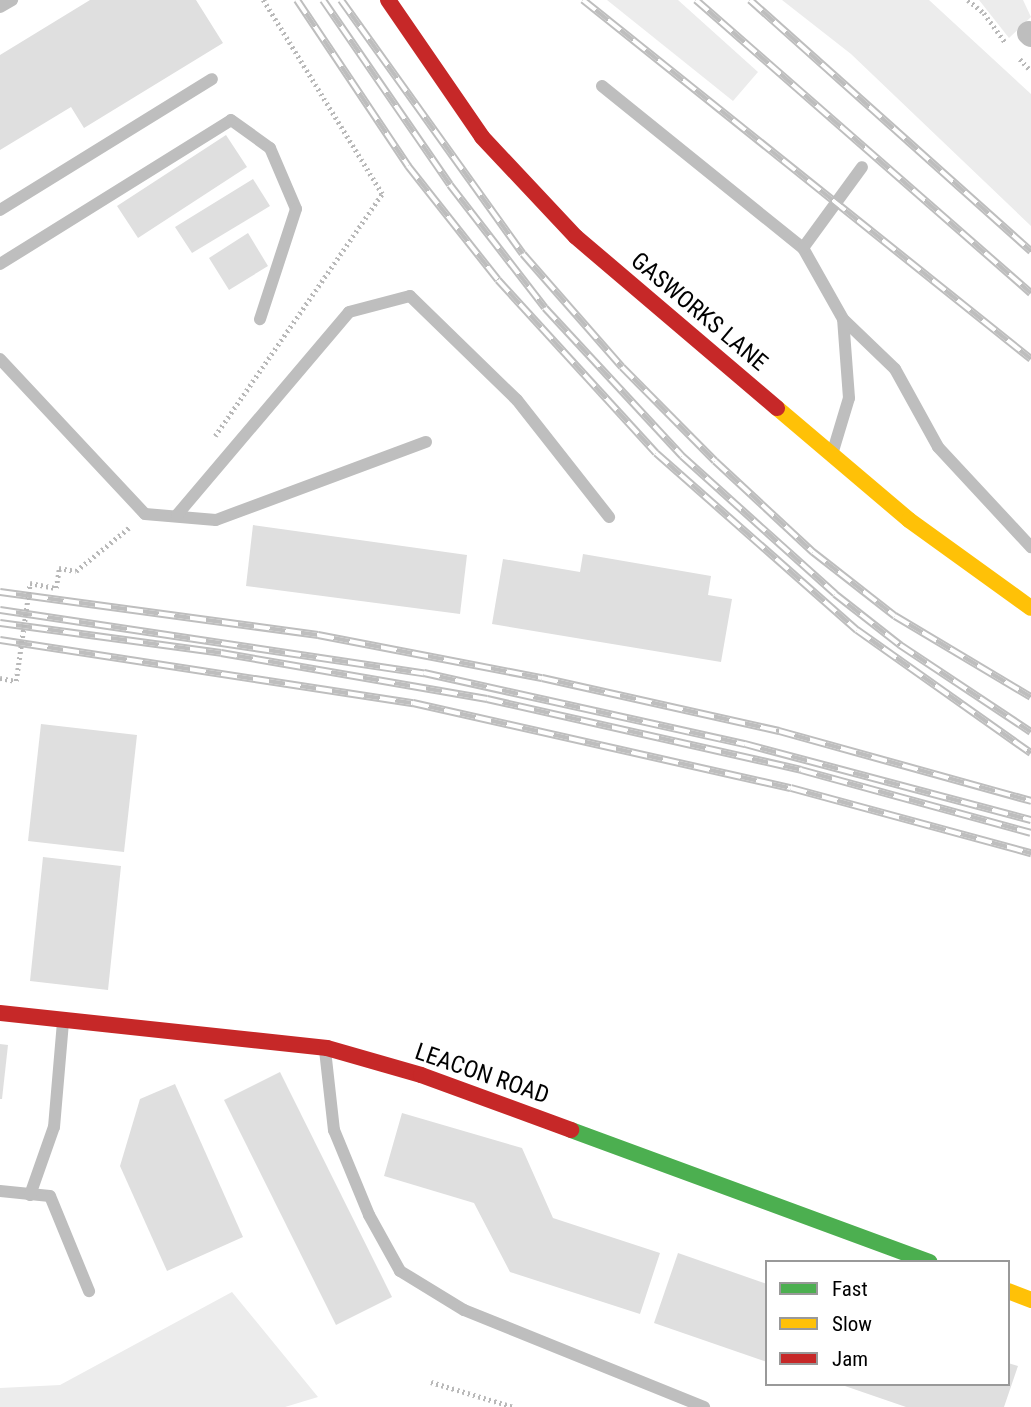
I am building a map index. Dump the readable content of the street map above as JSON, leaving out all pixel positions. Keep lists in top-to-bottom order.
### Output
{
  "streets": {
    "street": ["GASWORKS LANE", "LEACON ROAD"]
  },
  "legend": ["Fast", "Slow", "Jam"]
}
